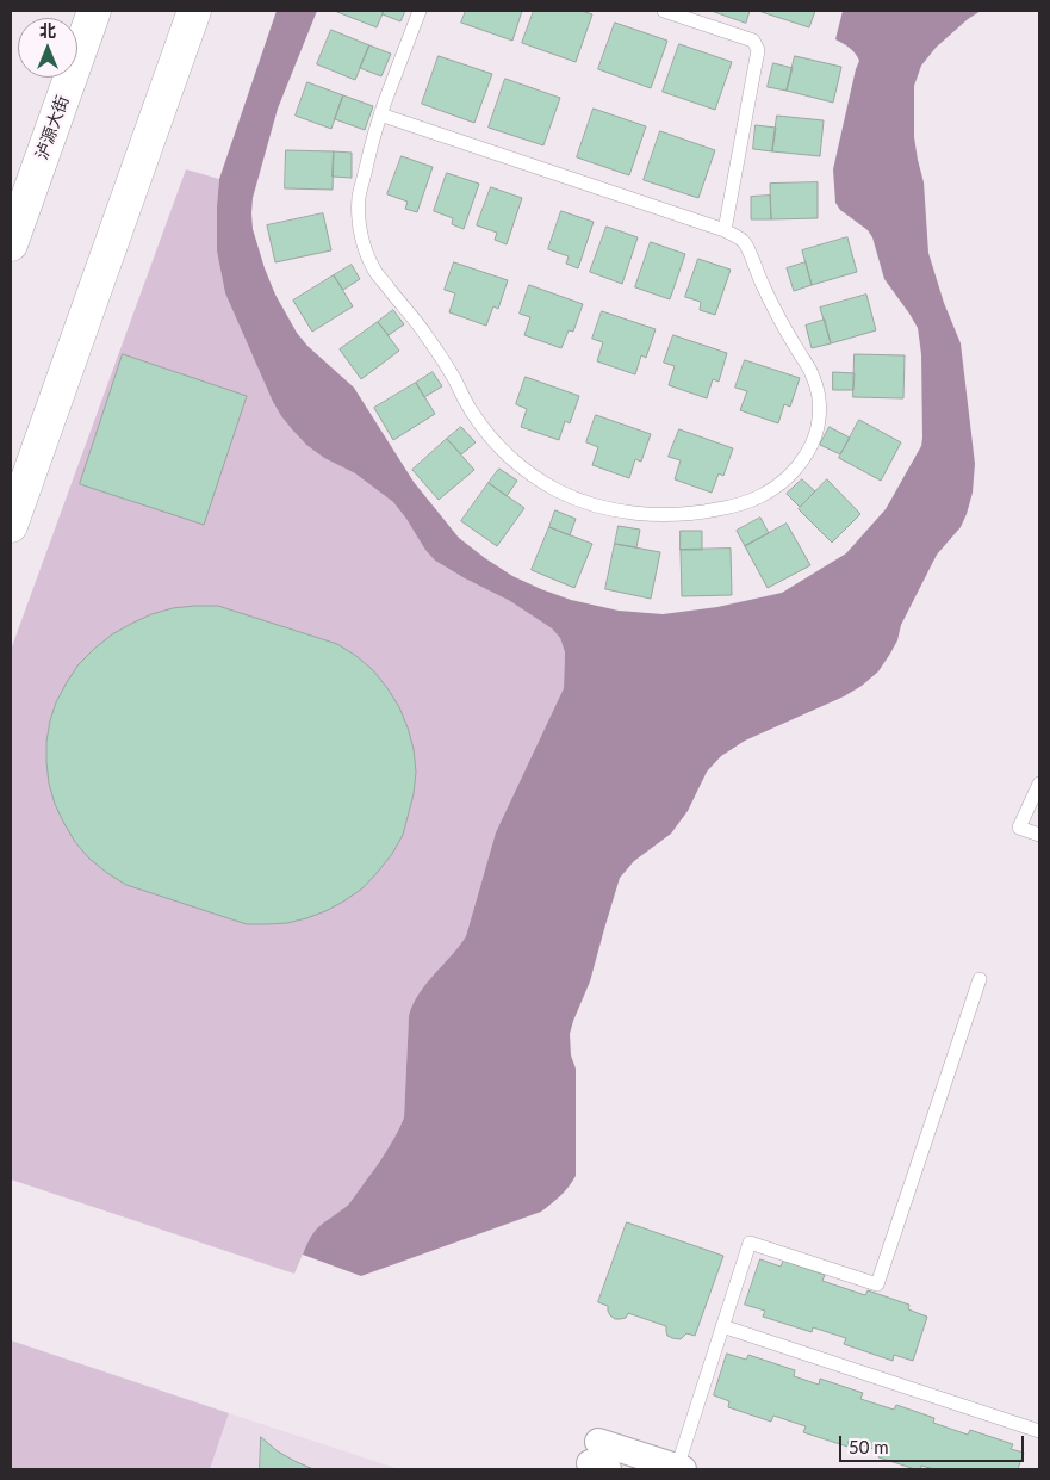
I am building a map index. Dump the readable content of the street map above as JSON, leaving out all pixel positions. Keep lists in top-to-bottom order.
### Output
{
  "streets": {
    "main road": ["泸源大街"]
  },
  "scale_bar": "50 m",
  "north": "top"
}
